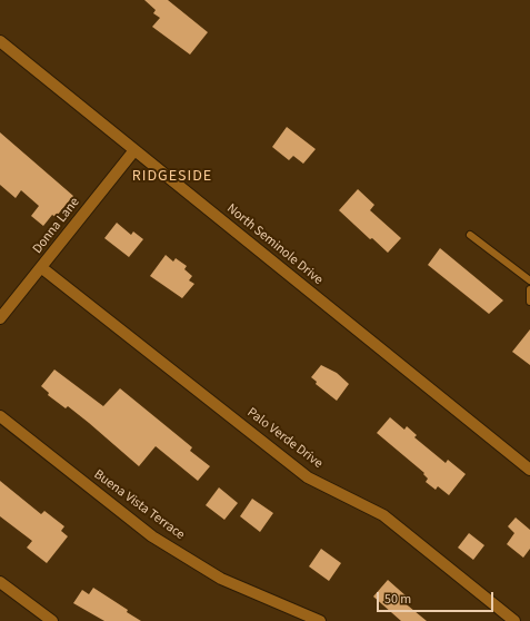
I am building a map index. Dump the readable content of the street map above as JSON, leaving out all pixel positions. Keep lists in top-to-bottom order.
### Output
{
  "streets": {
    "street": [
      "Donna Lane",
      "North Seminole Drive",
      "Palo Verde Drive",
      "Buena Vista Terrace"
    ]
  },
  "crossings": [
    ["Donna Lane", "North Seminole Drive"],
    ["Donna Lane", "Palo Verde Drive"]
  ],
  "districts": ["RIDGESIDE"],
  "scale_bar": "50 m"
}
